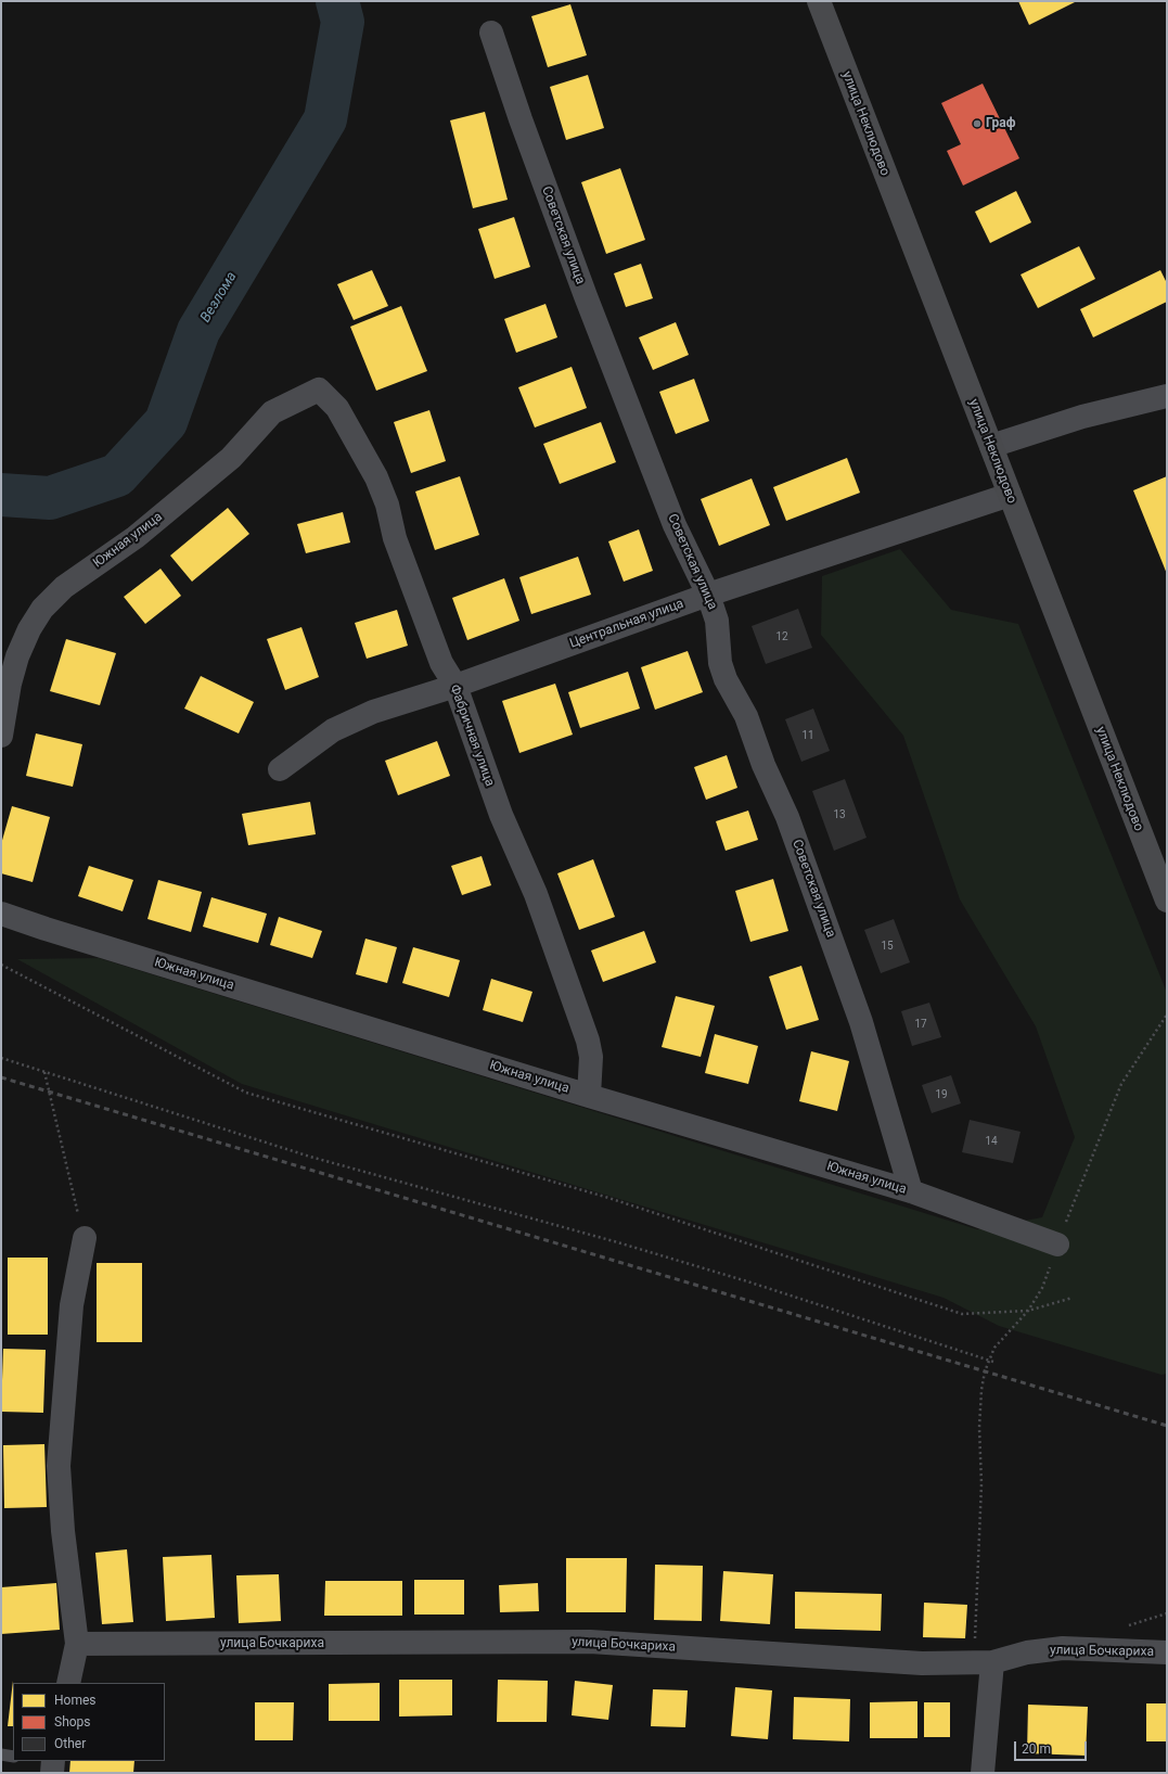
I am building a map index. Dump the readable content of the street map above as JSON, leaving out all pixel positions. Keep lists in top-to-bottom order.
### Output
{
  "streets": {
    "main road": ["улица Неклюдово"],
    "street": [
      "Советская улица",
      "Южная улица",
      "Центральная улица",
      "Фабричная улица",
      "улица Бочкариха"
    ]
  },
  "crossings": [
    ["улица Неклюдово", "Центральная улица"],
    ["Советская улица", "Южная улица"],
    ["Советская улица", "Центральная улица"],
    ["Южная улица", "Фабричная улица"],
    ["Центральная улица", "Фабричная улица"]
  ],
  "water": ["Везлома"],
  "places": ["Граф"],
  "house_numbers": [
    "12",
    "11",
    "13",
    "15",
    "17",
    "19",
    "14"
  ],
  "legend": ["Homes", "Shops", "Other"],
  "scale_bar": "20 m"
}
